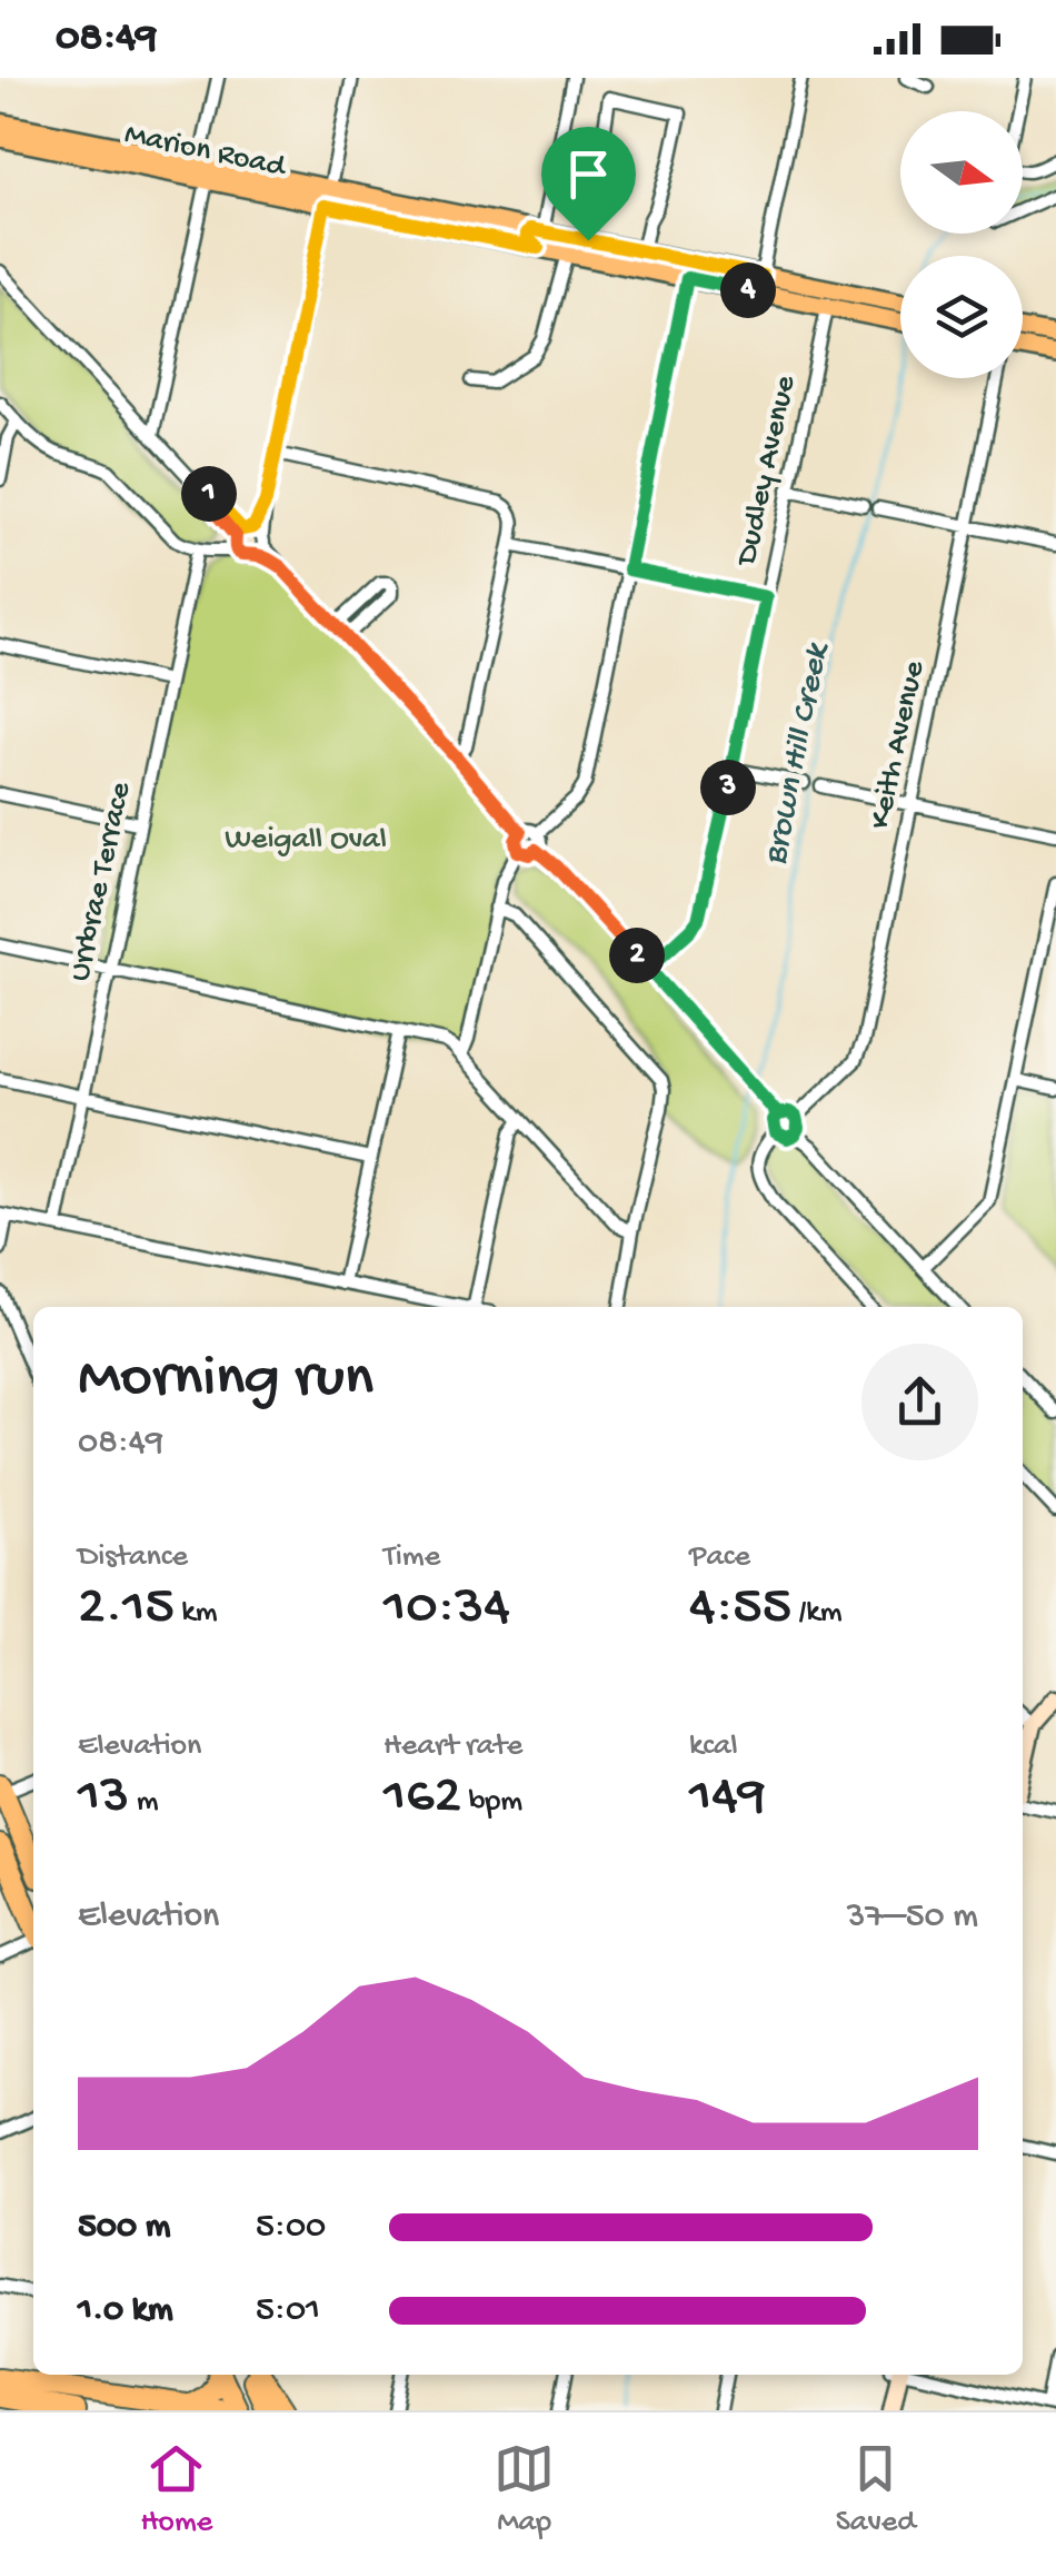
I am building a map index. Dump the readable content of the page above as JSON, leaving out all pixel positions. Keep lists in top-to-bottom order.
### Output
{
  "streets": {
    "main road": ["Marion Road"],
    "street": ["Dudley Avenue", "Keith Avenue", "Urrbrae Terrace"]
  },
  "crossings": [
    ["Marion Road", "Dudley Avenue"]
  ],
  "water": ["Brown Hill Creek"],
  "parks": ["Weigall Oval"],
  "north": "right",
  "page": {
    "status": "08:49",
    "pins": [
      "4",
      "1",
      "3",
      "2"
    ],
    "heading": ["Morning run", "08:49"],
    "stats": [
      ["Distance", "2.15 km"],
      ["Time", "10:34"],
      ["Pace", "4:55 /km"],
      ["Elevation", "13 m"],
      ["Heart rate", "162 bpm"],
      ["kcal", "149"]
    ],
    "chart": ["Elevation", "37–50 m"],
    "list": [
      {
        "name": "500 m",
        "note": "5:00"
      },
      {
        "name": "1.0 km",
        "note": "5:01"
      }
    ],
    "tabs": ["Home", "Map", "Saved"]
  }
}
